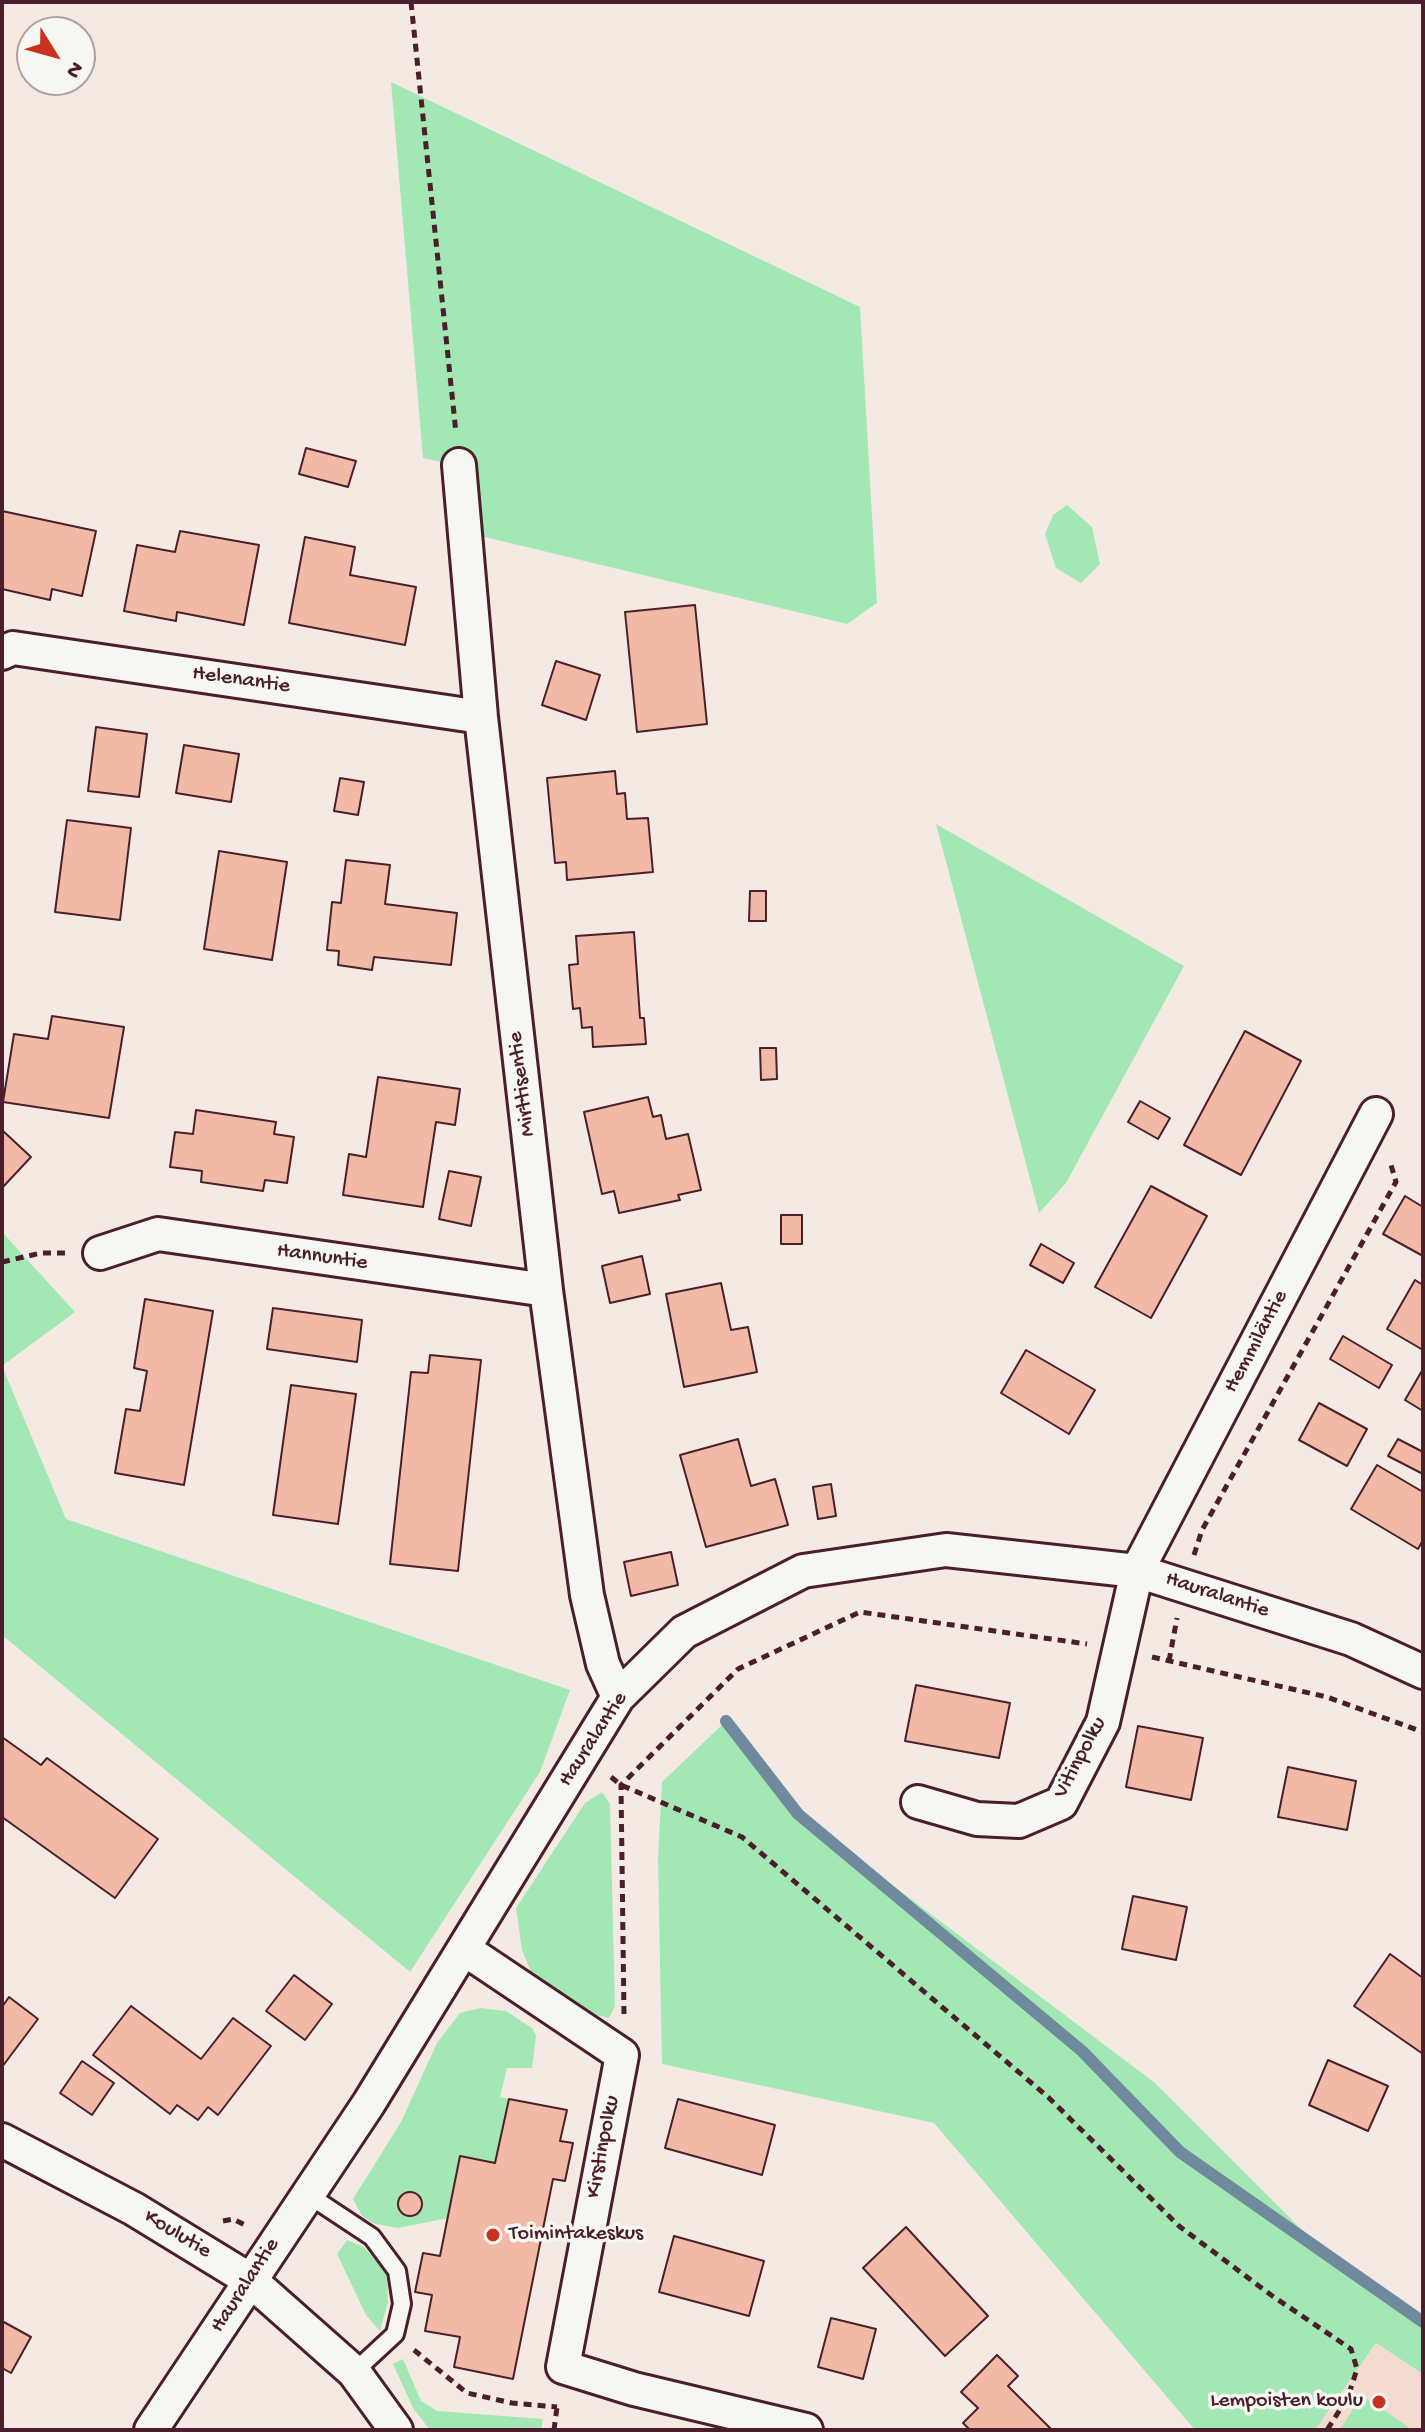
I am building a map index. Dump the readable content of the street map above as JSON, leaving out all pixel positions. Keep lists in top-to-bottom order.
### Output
{
  "streets": {
    "street": [
      "Helenantie",
      "Mirttisentie",
      "Hannuntie",
      "Hemmiläntie",
      "Hauralantie",
      "Vitinpolku",
      "Kirstinpolku",
      "Koulutie"
    ]
  },
  "crossings": [
    ["Helenantie", "Mirttisentie"],
    ["Mirttisentie", "Hannuntie"],
    ["Mirttisentie", "Hauralantie"],
    ["Hemmiläntie", "Hauralantie"],
    ["Hemmiläntie", "Vitinpolku"],
    ["Hauralantie", "Vitinpolku"],
    ["Hauralantie", "Koulutie"]
  ],
  "places": ["Toimintakeskus", "Lempoisten koulu"],
  "north": "bottom right"
}
